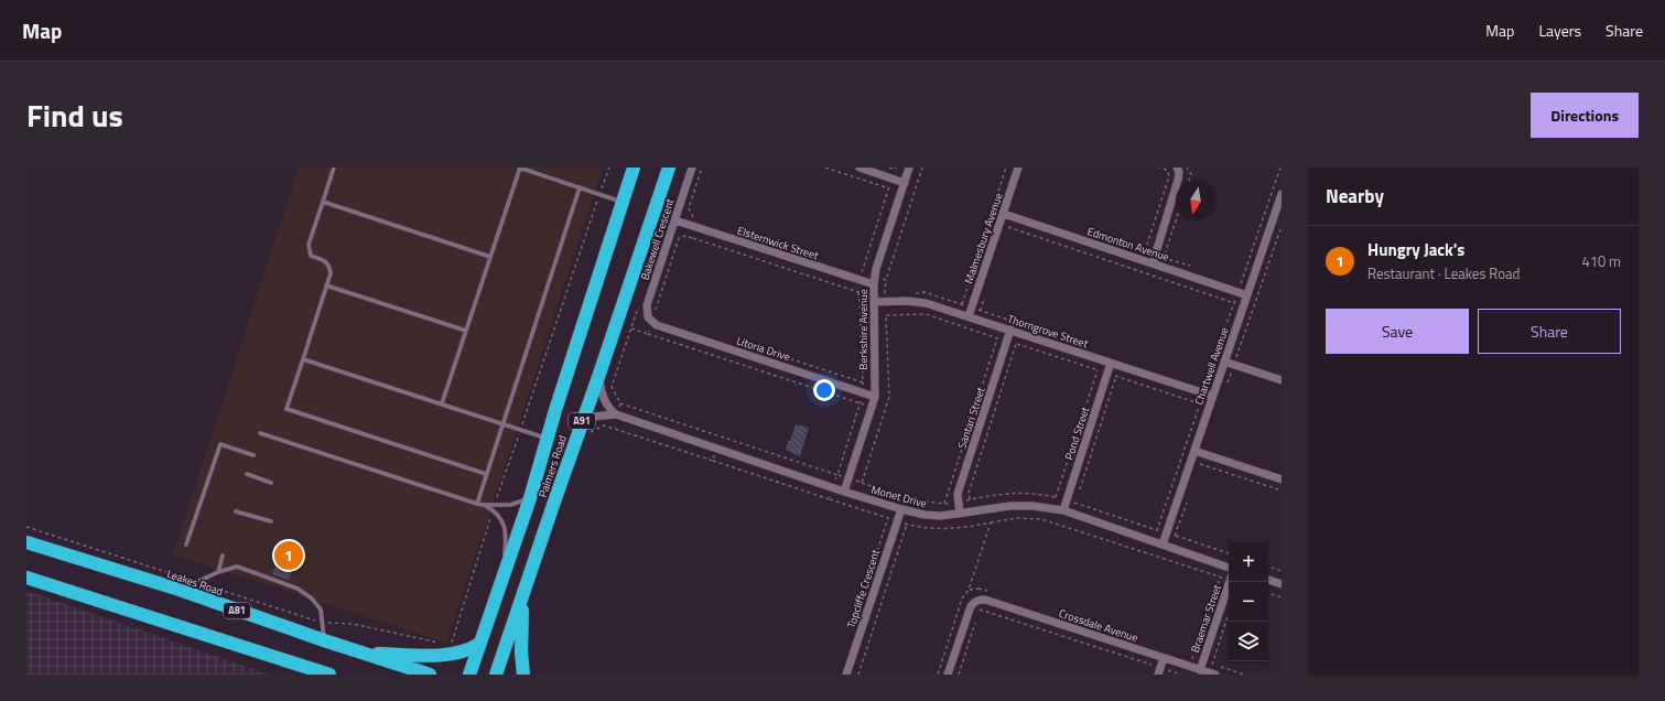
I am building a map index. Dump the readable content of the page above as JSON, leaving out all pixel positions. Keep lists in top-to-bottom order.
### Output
{
  "streets": {
    "highway": [
      "A91",
      "Palmers Road",
      "Leakes Road",
      "A81"
    ],
    "street": [
      "Malmesbury Avenue",
      "Bakewell Crescent",
      "Elsternwick Street",
      "Edmonton Avenue",
      "Berkshire Avenue",
      "Thorngrove Street",
      "Litoria Drive",
      "Chartwell Avenue",
      "Santari Street",
      "Pond Street",
      "Monet Drive",
      "Topcliffe Crescent",
      "Braemar Street",
      "Crossdale Avenue"
    ]
  },
  "crossings": [
    ["Malmesbury Avenue", "Edmonton Avenue"],
    ["Malmesbury Avenue", "Thorngrove Street"],
    ["Bakewell Crescent", "Elsternwick Street"],
    ["Bakewell Crescent", "Litoria Drive"],
    ["Elsternwick Street", "Berkshire Avenue"],
    ["Edmonton Avenue", "Chartwell Avenue"],
    ["Berkshire Avenue", "Thorngrove Street"],
    ["Berkshire Avenue", "Litoria Drive"],
    ["Berkshire Avenue", "Monet Drive"],
    ["Thorngrove Street", "Chartwell Avenue"],
    ["Thorngrove Street", "Santari Street"],
    ["Thorngrove Street", "Pond Street"],
    ["Chartwell Avenue", "Monet Drive"],
    ["Santari Street", "Monet Drive"],
    ["Pond Street", "Monet Drive"],
    ["Palmers Road", "Monet Drive"],
    ["Monet Drive", "Topcliffe Crescent"],
    ["Braemar Street", "Crossdale Avenue"]
  ],
  "north": "bottom",
  "page": {
    "header": "Map",
    "nav": ["Map", "Layers", "Share"],
    "title": "Find us",
    "buttons": [
      "Directions",
      ["Save", "Share"]
    ],
    "heading": "Nearby",
    "list": [
      {
        "mark": "1",
        "name": "Hungry Jack's",
        "note": "Restaurant · Leakes Road",
        "value": "410 m"
      }
    ],
    "pins": "1",
    "map_buttons": ["+", "−"]
  }
}
